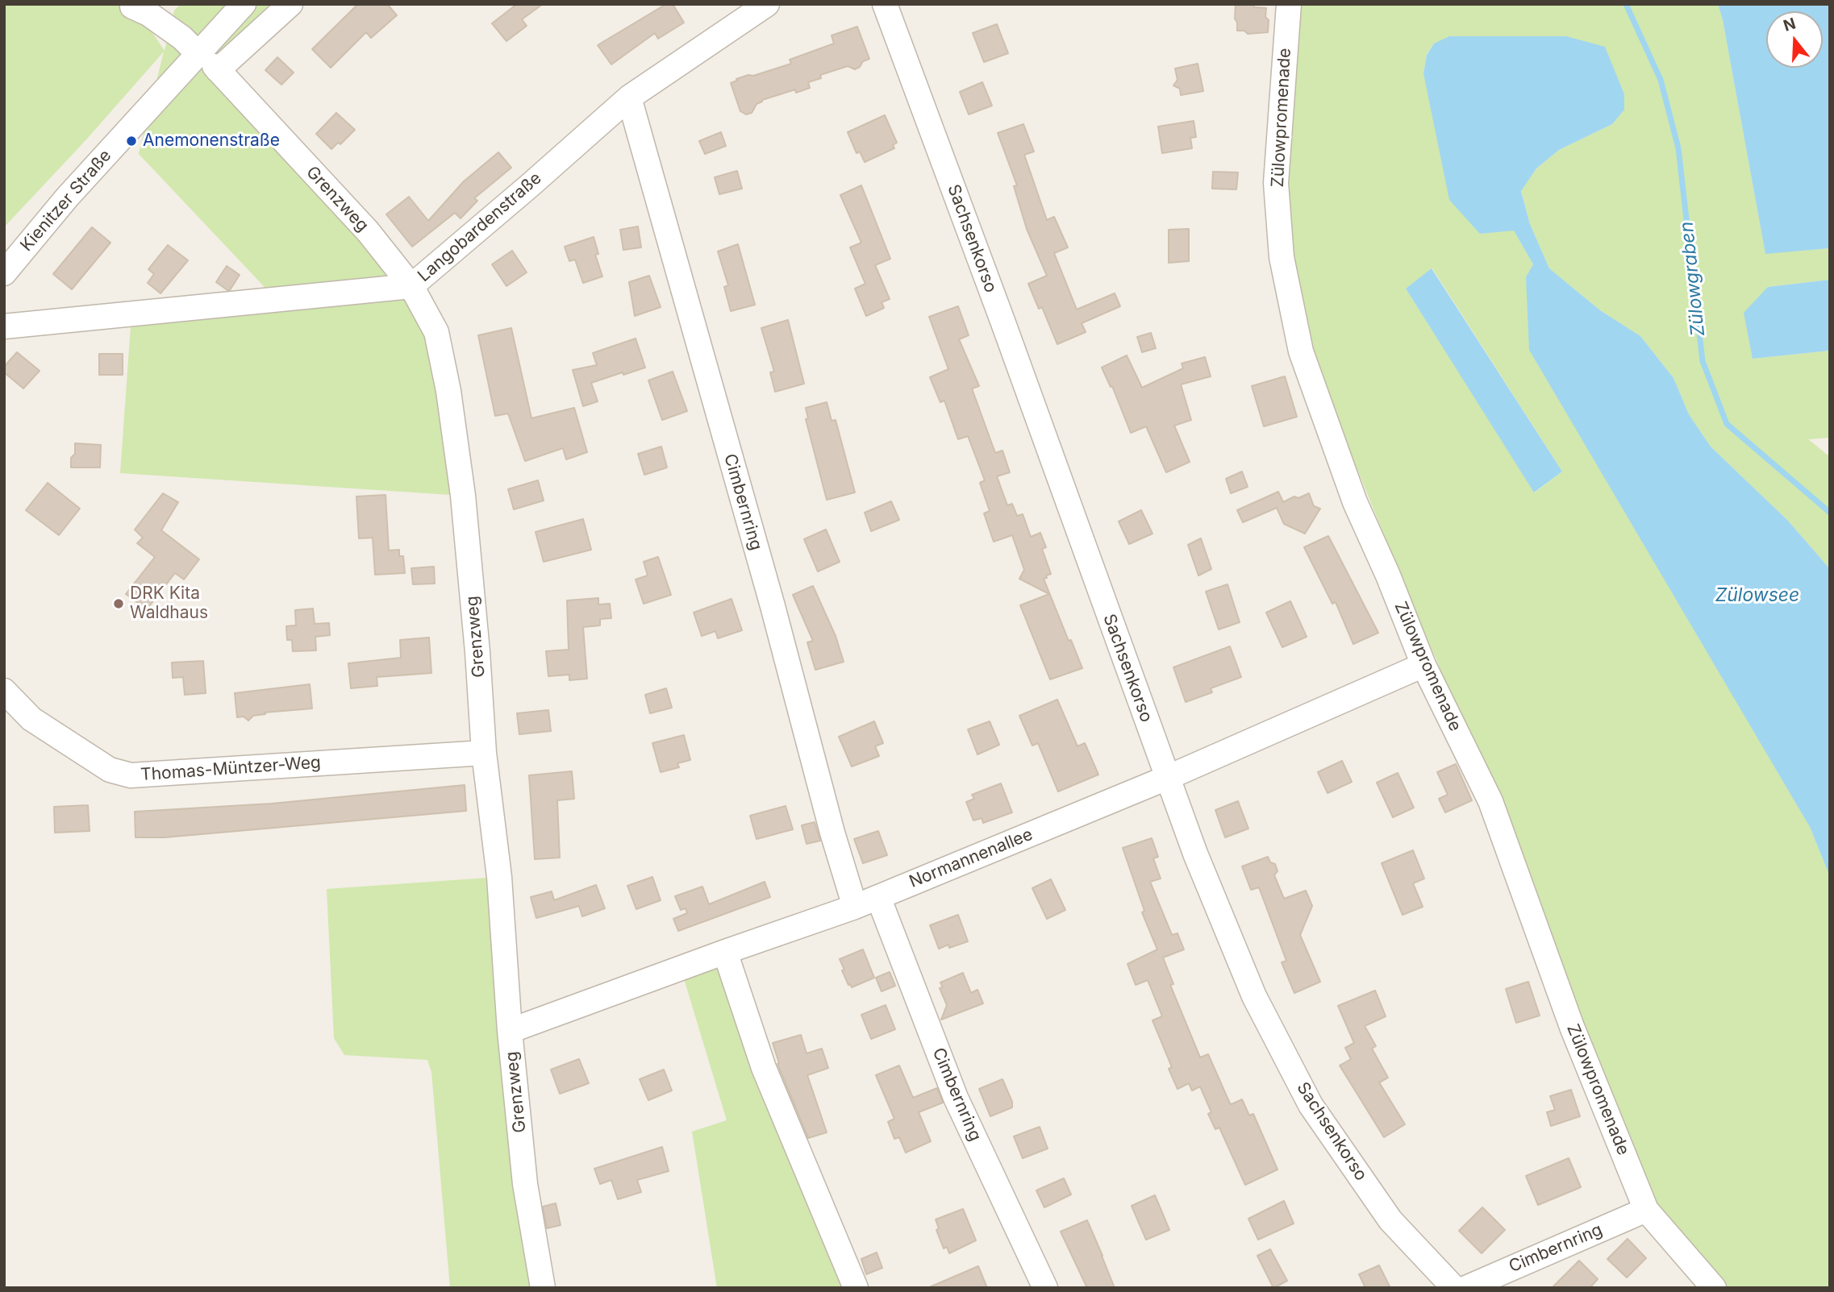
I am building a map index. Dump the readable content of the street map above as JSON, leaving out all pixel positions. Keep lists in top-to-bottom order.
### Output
{
  "streets": {
    "street": [
      "Zülowpromenade",
      "Grenzweg",
      "Kienitzer Straße",
      "Langobardenstraße",
      "Sachsenkorso",
      "Cimbernring",
      "Thomas-Müntzer-Weg",
      "Normannenallee"
    ]
  },
  "crossings": [
    ["Zülowpromenade", "Cimbernring"],
    ["Zülowpromenade", "Normannenallee"],
    ["Grenzweg", "Kienitzer Straße"],
    ["Grenzweg", "Langobardenstraße"],
    ["Grenzweg", "Thomas-Müntzer-Weg"],
    ["Grenzweg", "Normannenallee"],
    ["Langobardenstraße", "Cimbernring"],
    ["Sachsenkorso", "Normannenallee"],
    ["Cimbernring", "Normannenallee"]
  ],
  "water": ["Zülowgraben", "Zülowsee"],
  "places": ["Anemonenstraße", "DRK Kita Waldhaus"],
  "north": "top"
}
